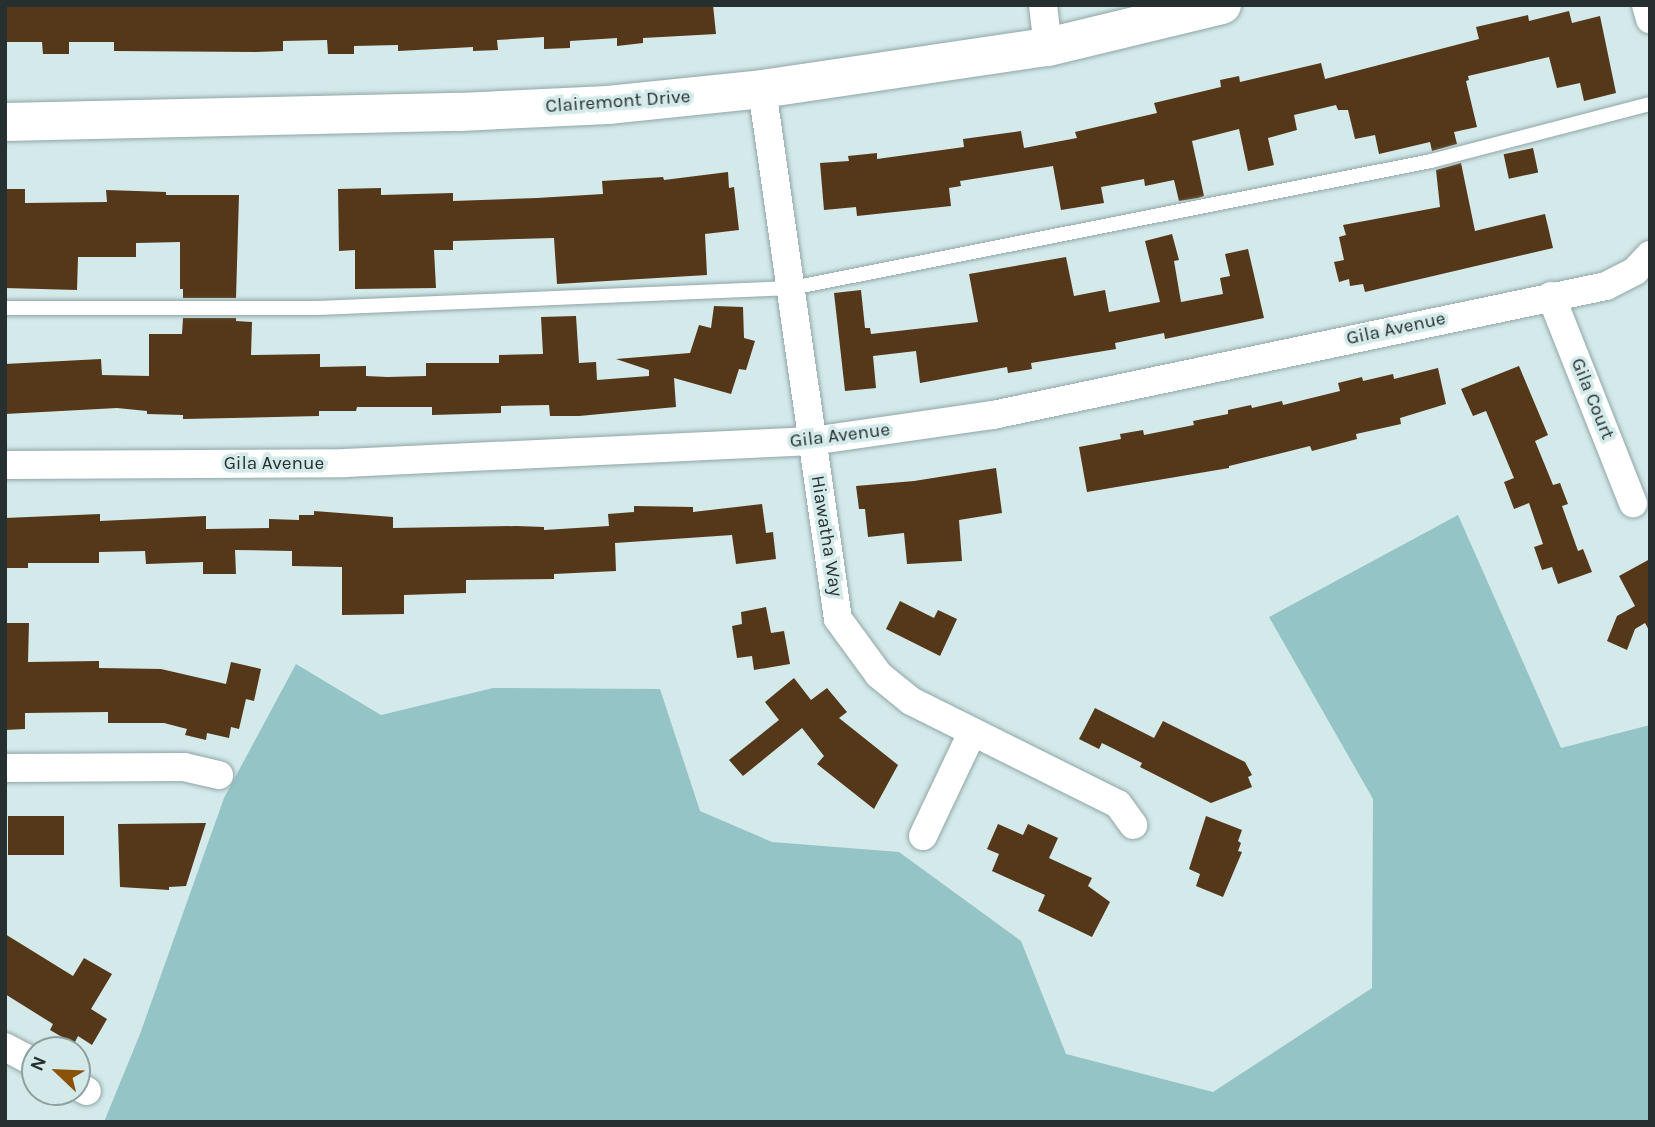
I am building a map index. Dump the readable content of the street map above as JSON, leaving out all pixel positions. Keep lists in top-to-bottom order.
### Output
{
  "streets": {
    "main road": ["Clairemont Drive"],
    "street": ["Gila Avenue", "Gila Court", "Hiawatha Way"]
  },
  "crossings": [
    ["Clairemont Drive", "Hiawatha Way"],
    ["Gila Avenue", "Gila Court"],
    ["Gila Avenue", "Hiawatha Way"]
  ],
  "north": "top left"
}
